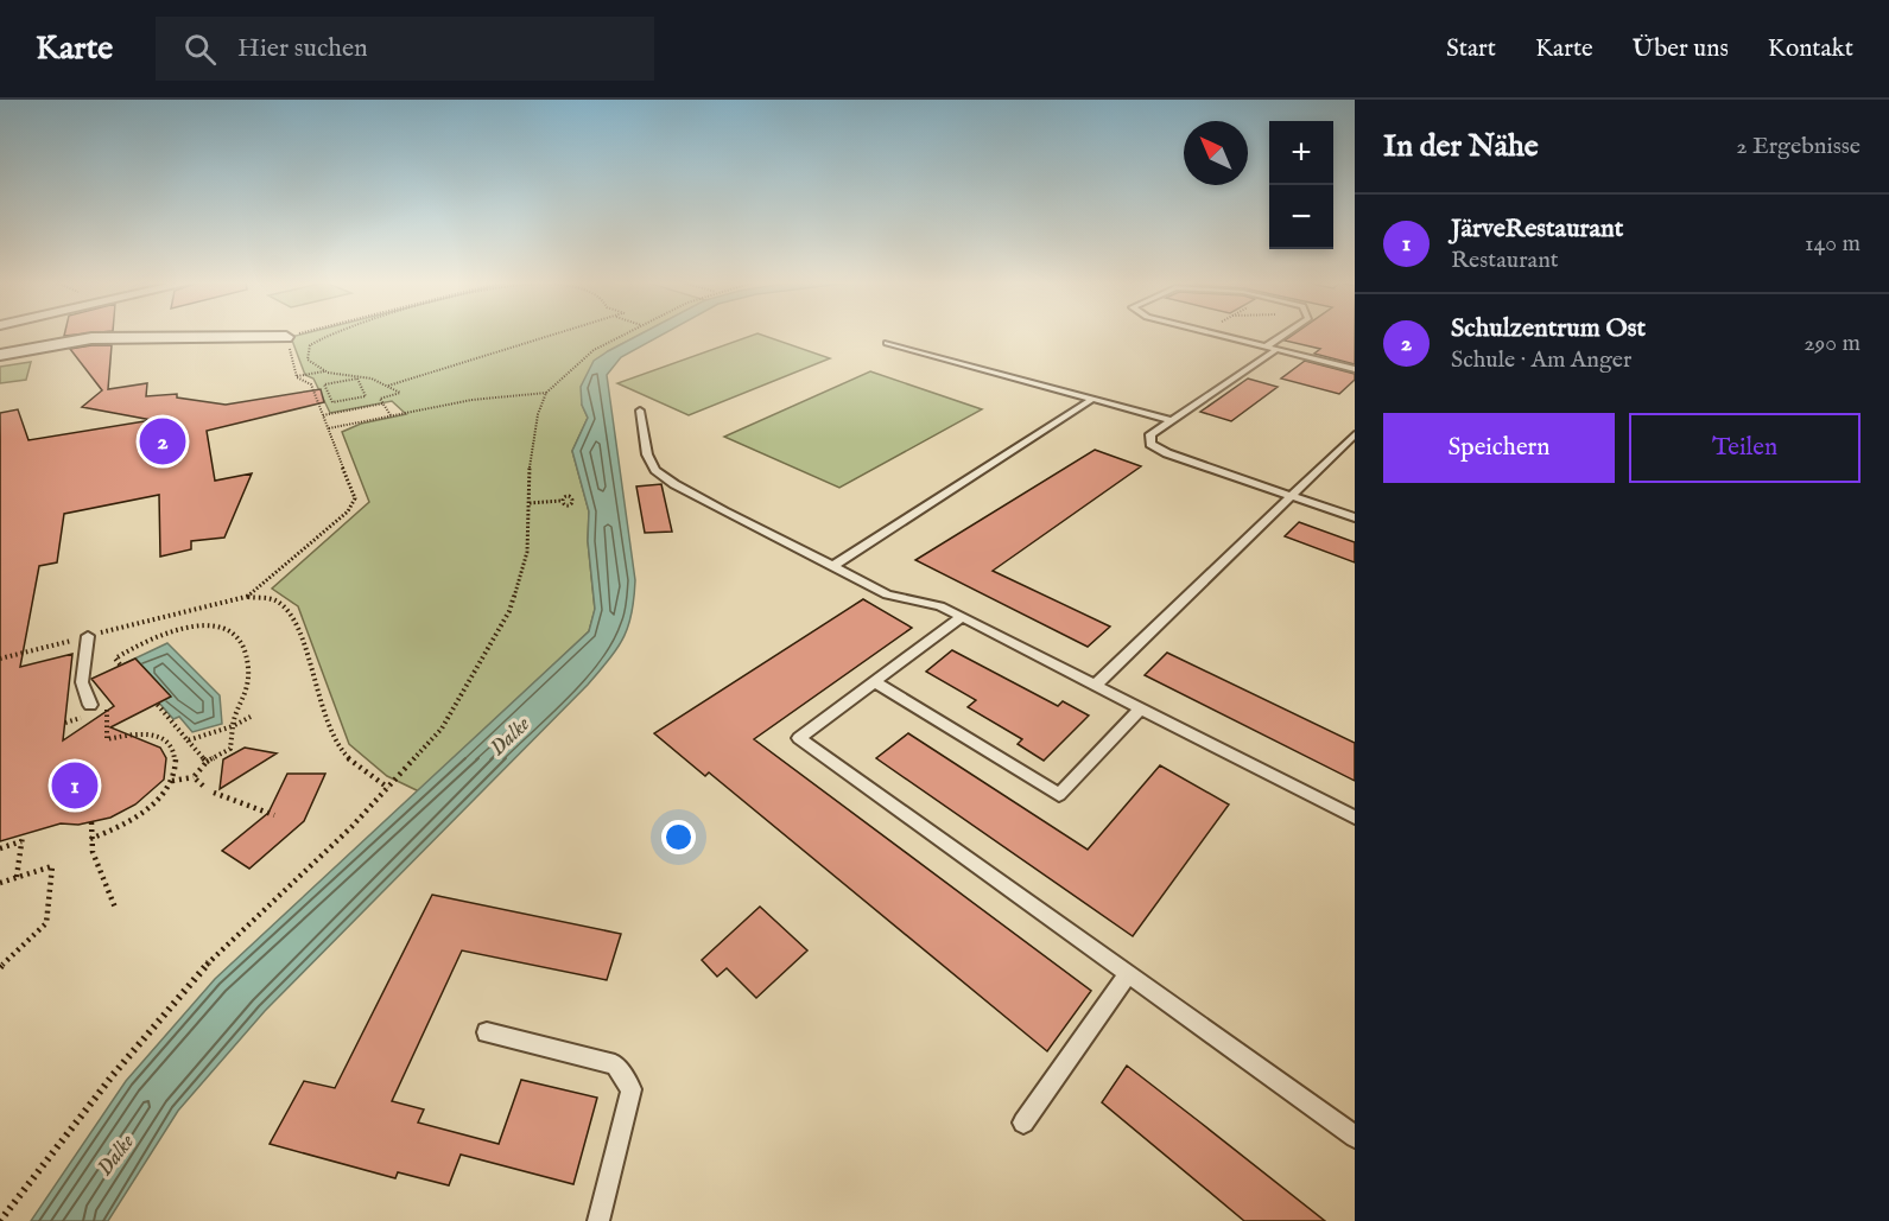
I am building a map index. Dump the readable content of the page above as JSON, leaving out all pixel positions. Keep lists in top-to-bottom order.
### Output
{
  "water": ["Dalke"],
  "north": "top left",
  "page": {
    "header": "Karte",
    "search": "Hier suchen",
    "nav": [
      "Start",
      "Karte",
      "Über uns",
      "Kontakt"
    ],
    "heading": ["In der Nähe", "2 Ergebnisse"],
    "map_buttons": ["+", "−"],
    "list": [
      {
        "mark": "1",
        "name": "JärveRestaurant",
        "note": "Restaurant",
        "value": "140 m"
      },
      {
        "mark": "2",
        "name": "Schulzentrum Ost",
        "note": "Schule · Am Anger",
        "value": "290 m"
      }
    ],
    "buttons": ["Speichern", "Teilen"],
    "pins": ["2", "1"]
  }
}
